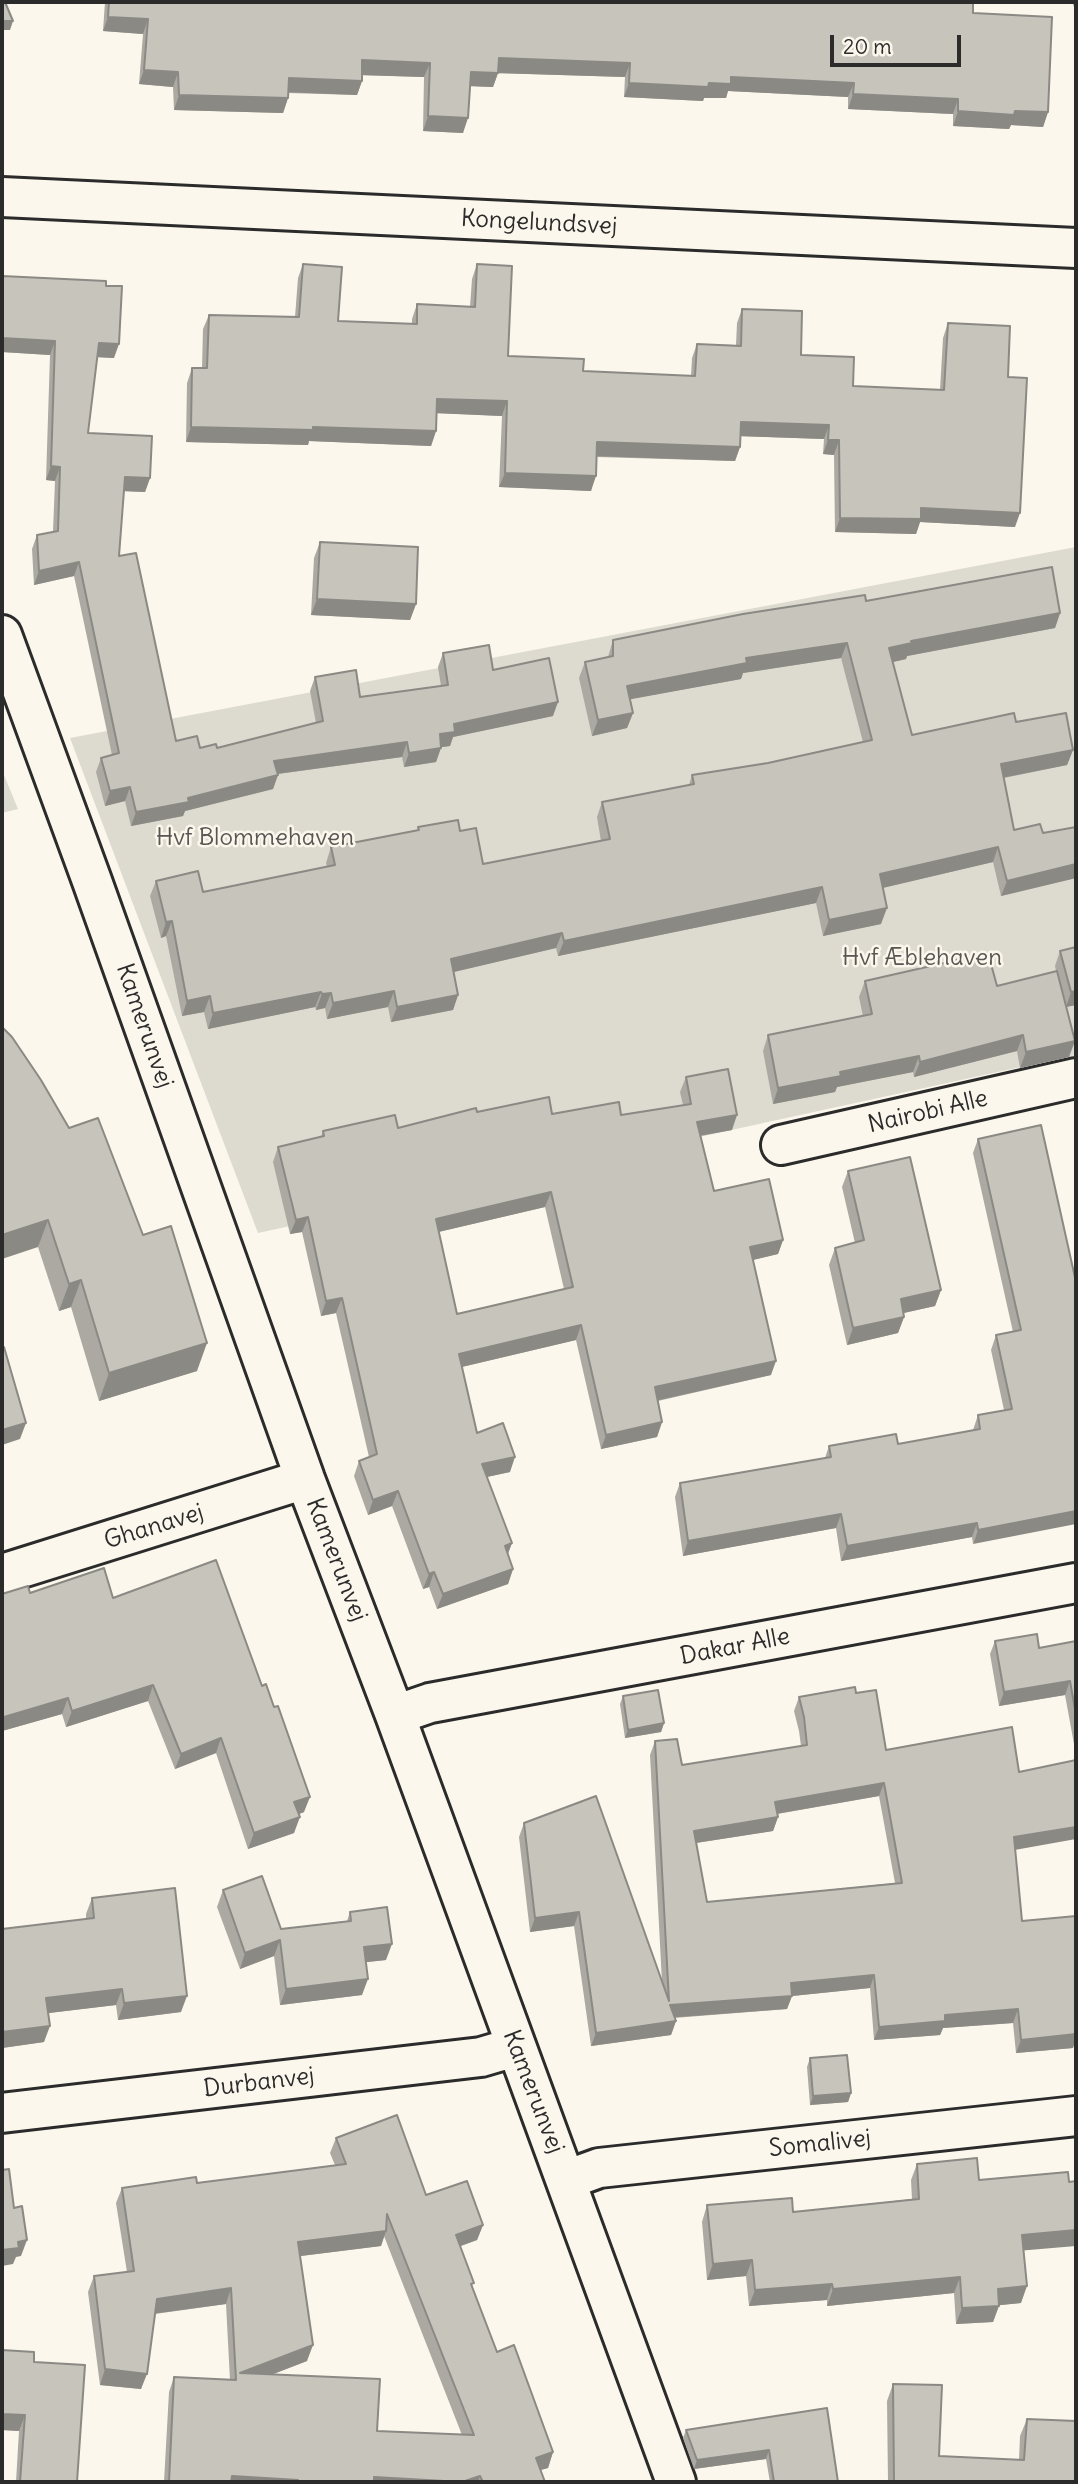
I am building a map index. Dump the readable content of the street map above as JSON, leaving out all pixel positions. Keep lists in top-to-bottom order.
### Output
{
  "streets": {
    "street": [
      "Kongelundsvej",
      "Kamerunvej",
      "Nairobi Alle",
      "Ghanavej",
      "Dakar Alle",
      "Durbanvej",
      "Somalivej"
    ]
  },
  "crossings": [
    ["Kamerunvej", "Ghanavej"],
    ["Kamerunvej", "Dakar Alle"],
    ["Kamerunvej", "Durbanvej"],
    ["Kamerunvej", "Somalivej"]
  ],
  "parks": ["Hvf Blommehaven", "Hvf Æblehaven"],
  "scale_bar": "20 m"
}
